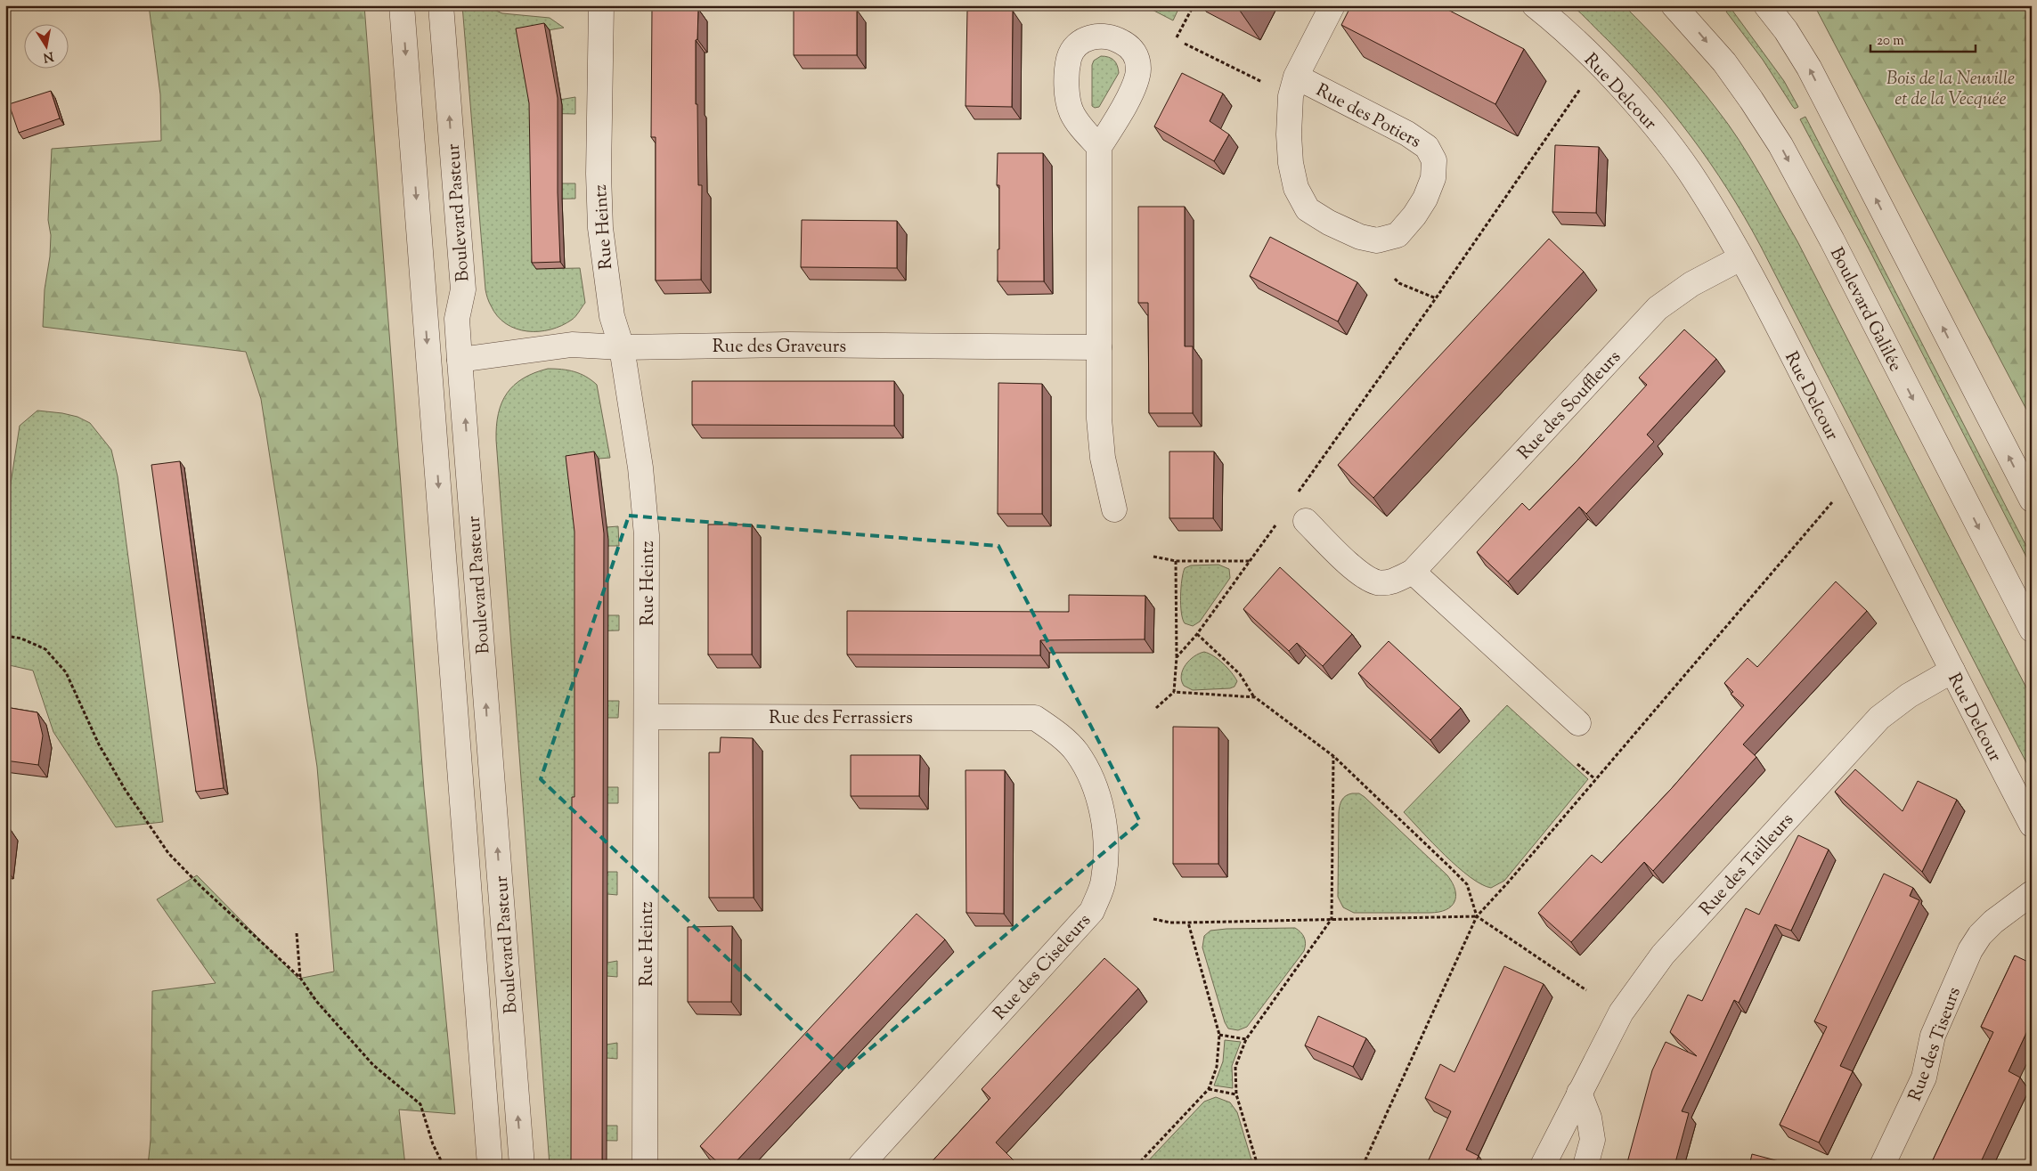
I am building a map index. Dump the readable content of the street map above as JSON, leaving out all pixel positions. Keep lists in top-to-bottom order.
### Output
{
  "streets": {
    "street": [
      "Rue Delcour",
      "Rue des Potiers",
      "Boulevard Pasteur",
      "Rue Heintz",
      "Boulevard Galilée",
      "Rue des Graveurs",
      "Rue des Souffleurs",
      "Rue des Ferrassiers",
      "Rue des Tailleurs",
      "Rue des Ciseleurs",
      "Rue des Tiseurs"
    ]
  },
  "crossings": [
    ["Rue Delcour", "Rue des Souffleurs"],
    ["Rue Delcour", "Rue des Tailleurs"],
    ["Boulevard Pasteur", "Rue des Graveurs"],
    ["Rue Heintz", "Rue des Graveurs"],
    ["Rue Heintz", "Rue des Ferrassiers"],
    ["Rue des Ferrassiers", "Rue des Ciseleurs"]
  ],
  "parks": ["Bois de la Neuville et de la Vecquée"],
  "scale_bar": "20 m",
  "north": "bottom"
}
